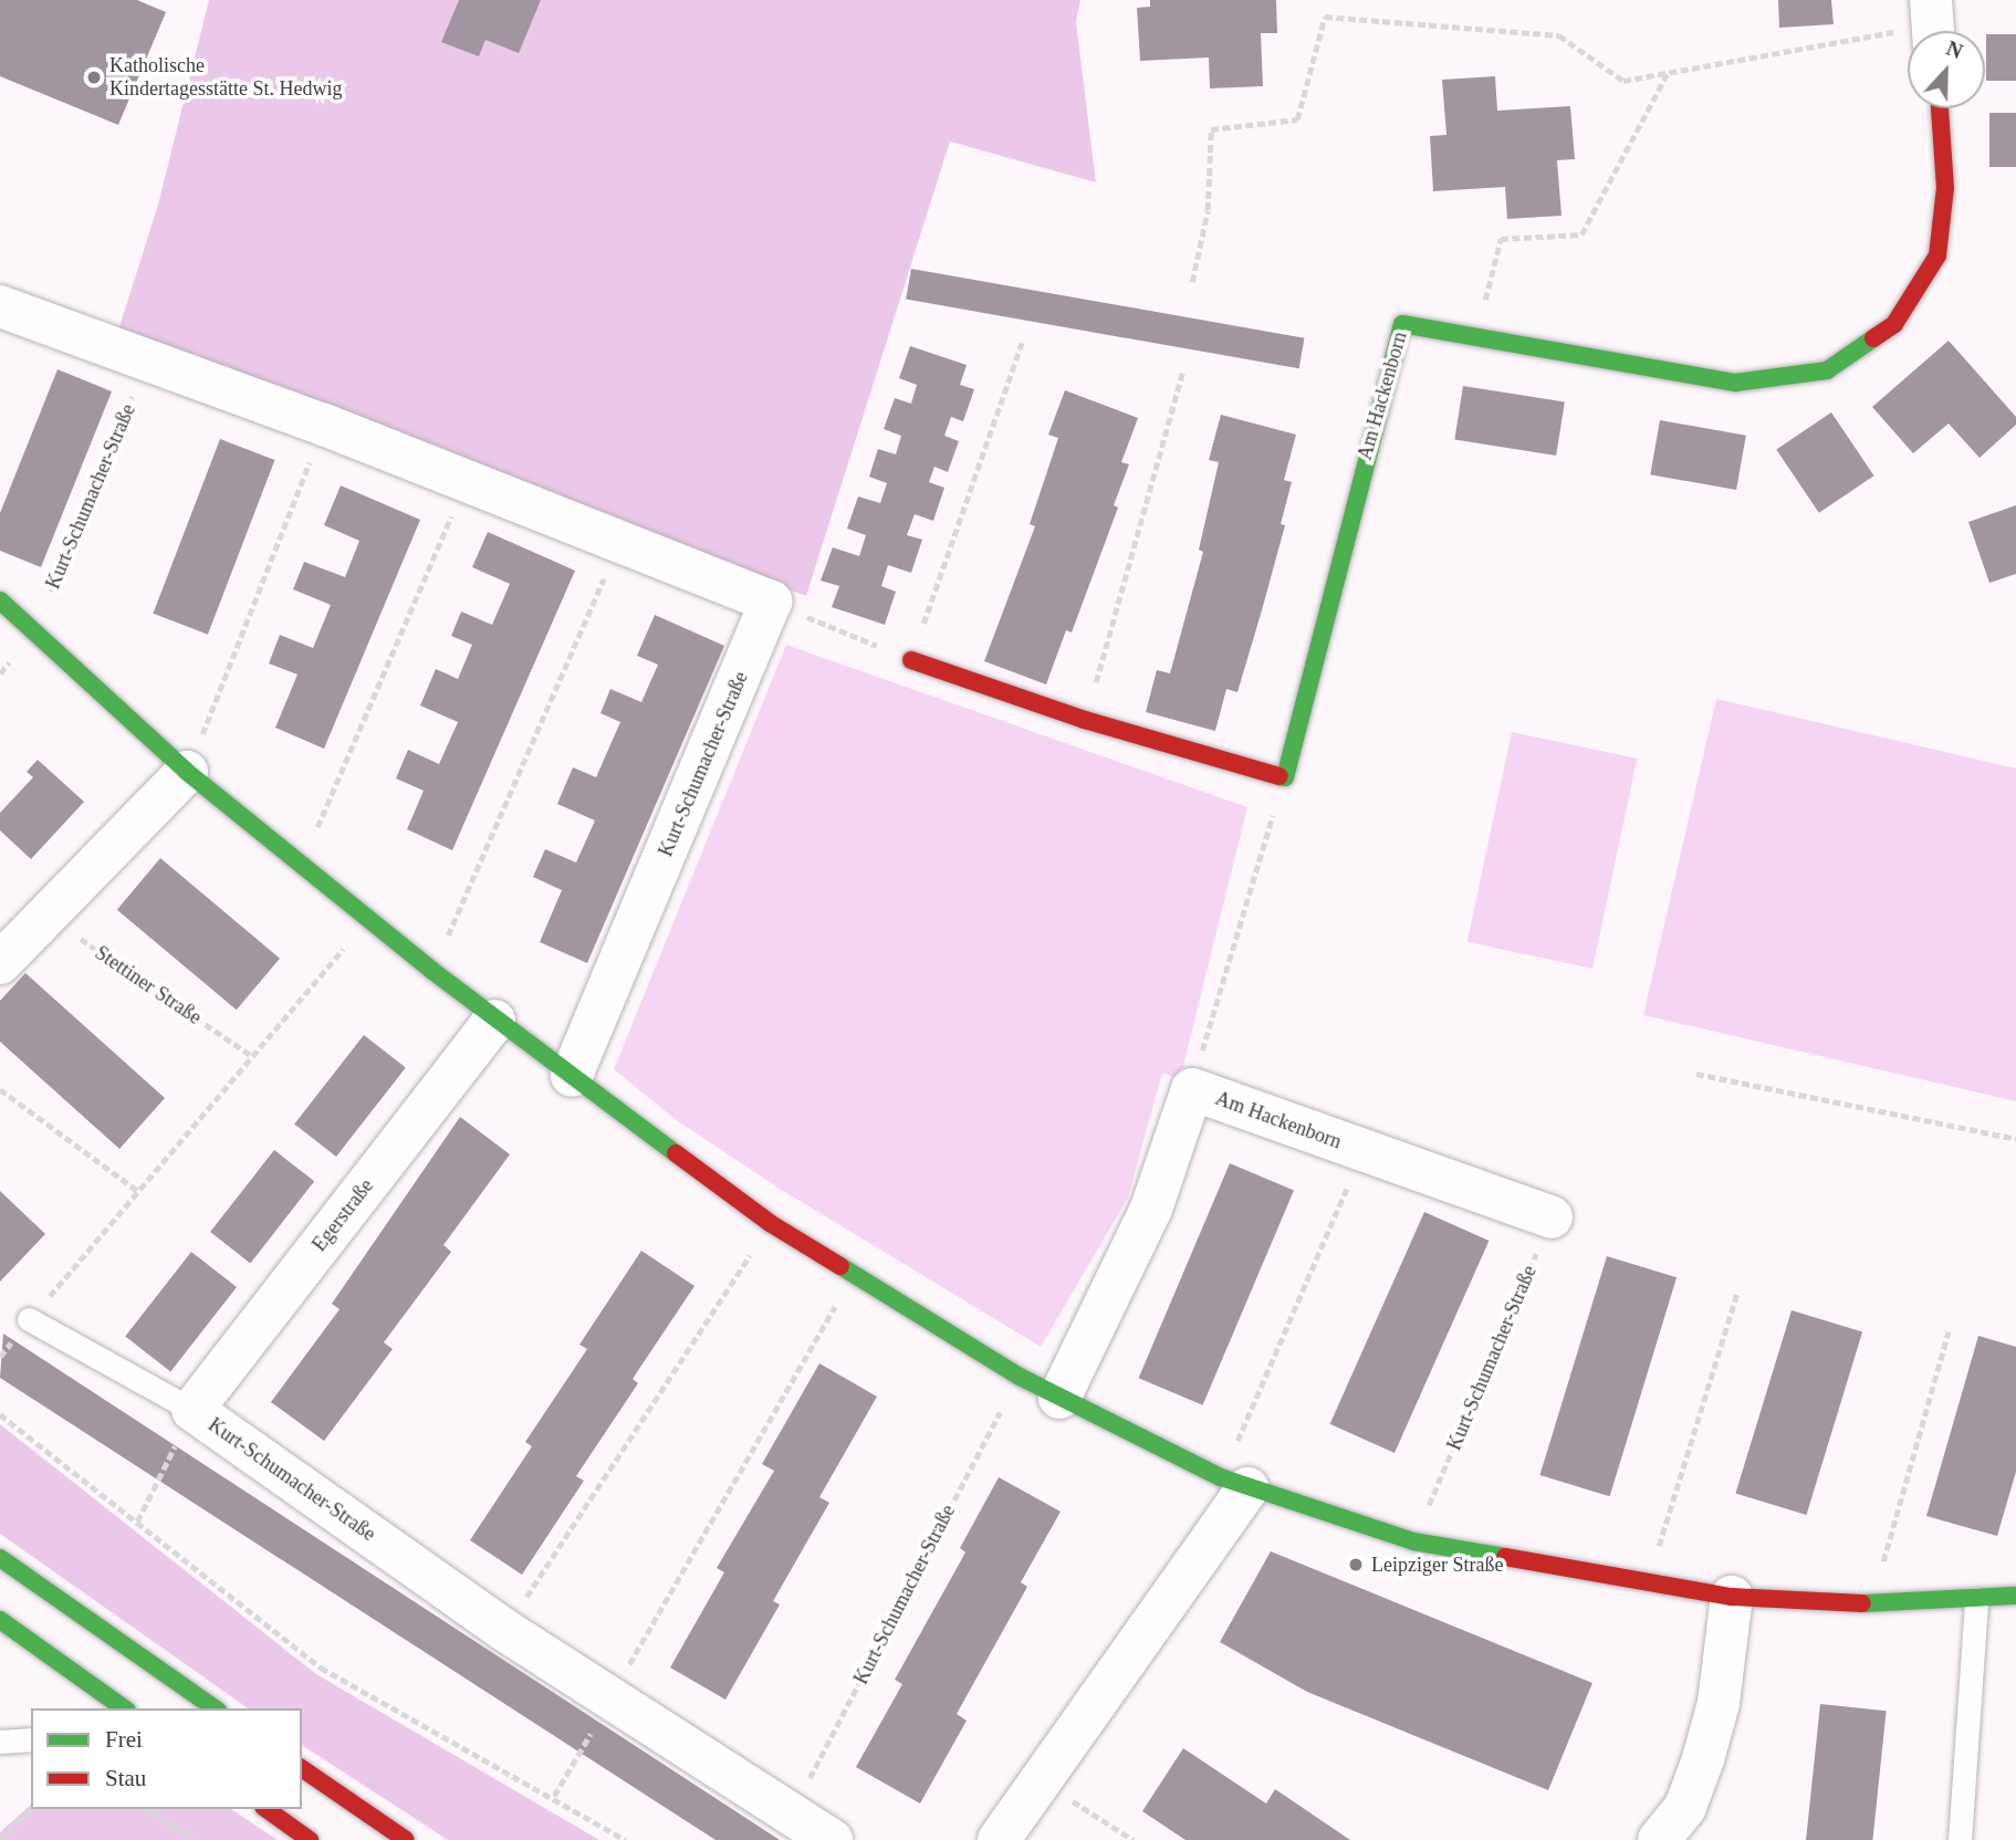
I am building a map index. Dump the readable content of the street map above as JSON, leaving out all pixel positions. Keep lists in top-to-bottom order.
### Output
{
  "streets": {
    "main road": ["Am Hackenborn"],
    "street": ["Kurt-Schumacher-Straße", "Egerstraße"],
    "path": ["Stettiner Straße"]
  },
  "crossings": [
    ["Am Hackenborn", "Kurt-Schumacher-Straße"],
    ["Kurt-Schumacher-Straße", "Egerstraße"]
  ],
  "places": ["Katholische Kindertagesstätte St. Hedwig", "Leipziger Straße"],
  "legend": ["Frei", "Stau"],
  "north": "top"
}
